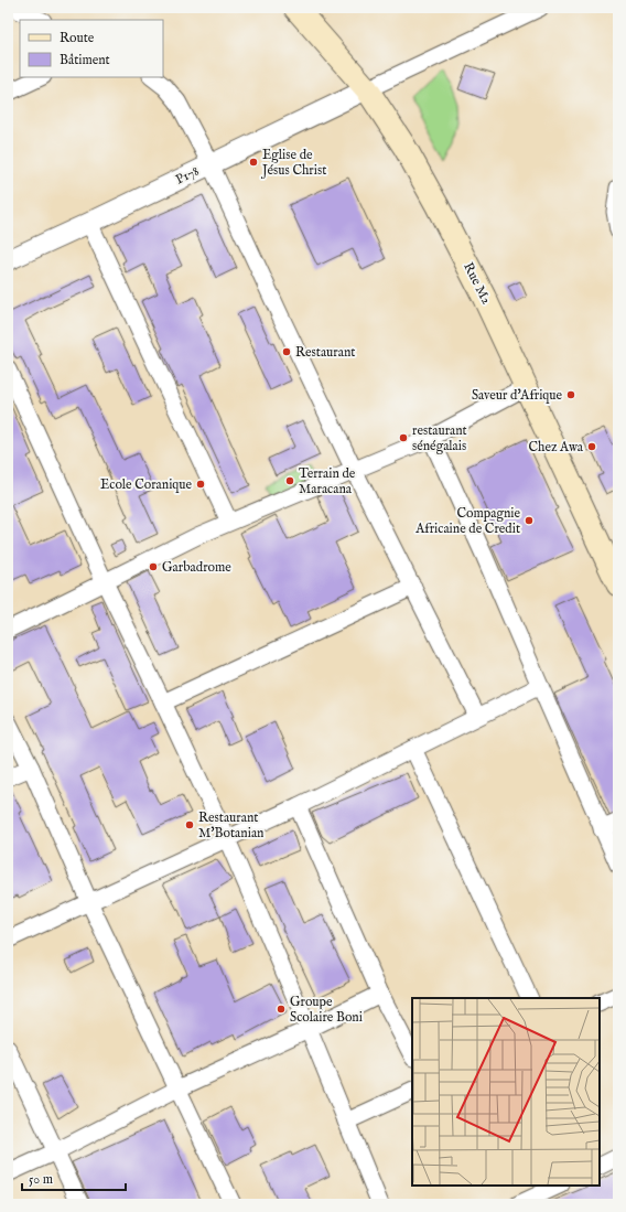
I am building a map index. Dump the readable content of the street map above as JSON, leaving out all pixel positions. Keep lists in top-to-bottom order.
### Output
{
  "streets": {
    "main road": ["Rue M2"],
    "street": ["P178"]
  },
  "crossings": [
    ["P178", "Rue M2"]
  ],
  "places": [
    "Eglise de Jésus Christ",
    "Restaurant",
    "Saveur d'Afrique",
    "restaurant sénégalais",
    "Chez Awa",
    "Terrain de Maracana",
    "Ecole Coranique",
    "Compagnie Africaine de Credit",
    "Garbadrome",
    "Restaurant M'Botanian",
    "Groupe Scolaire Boni"
  ],
  "legend": ["Route", "Bâtiment"],
  "scale_bar": "50 m"
}
